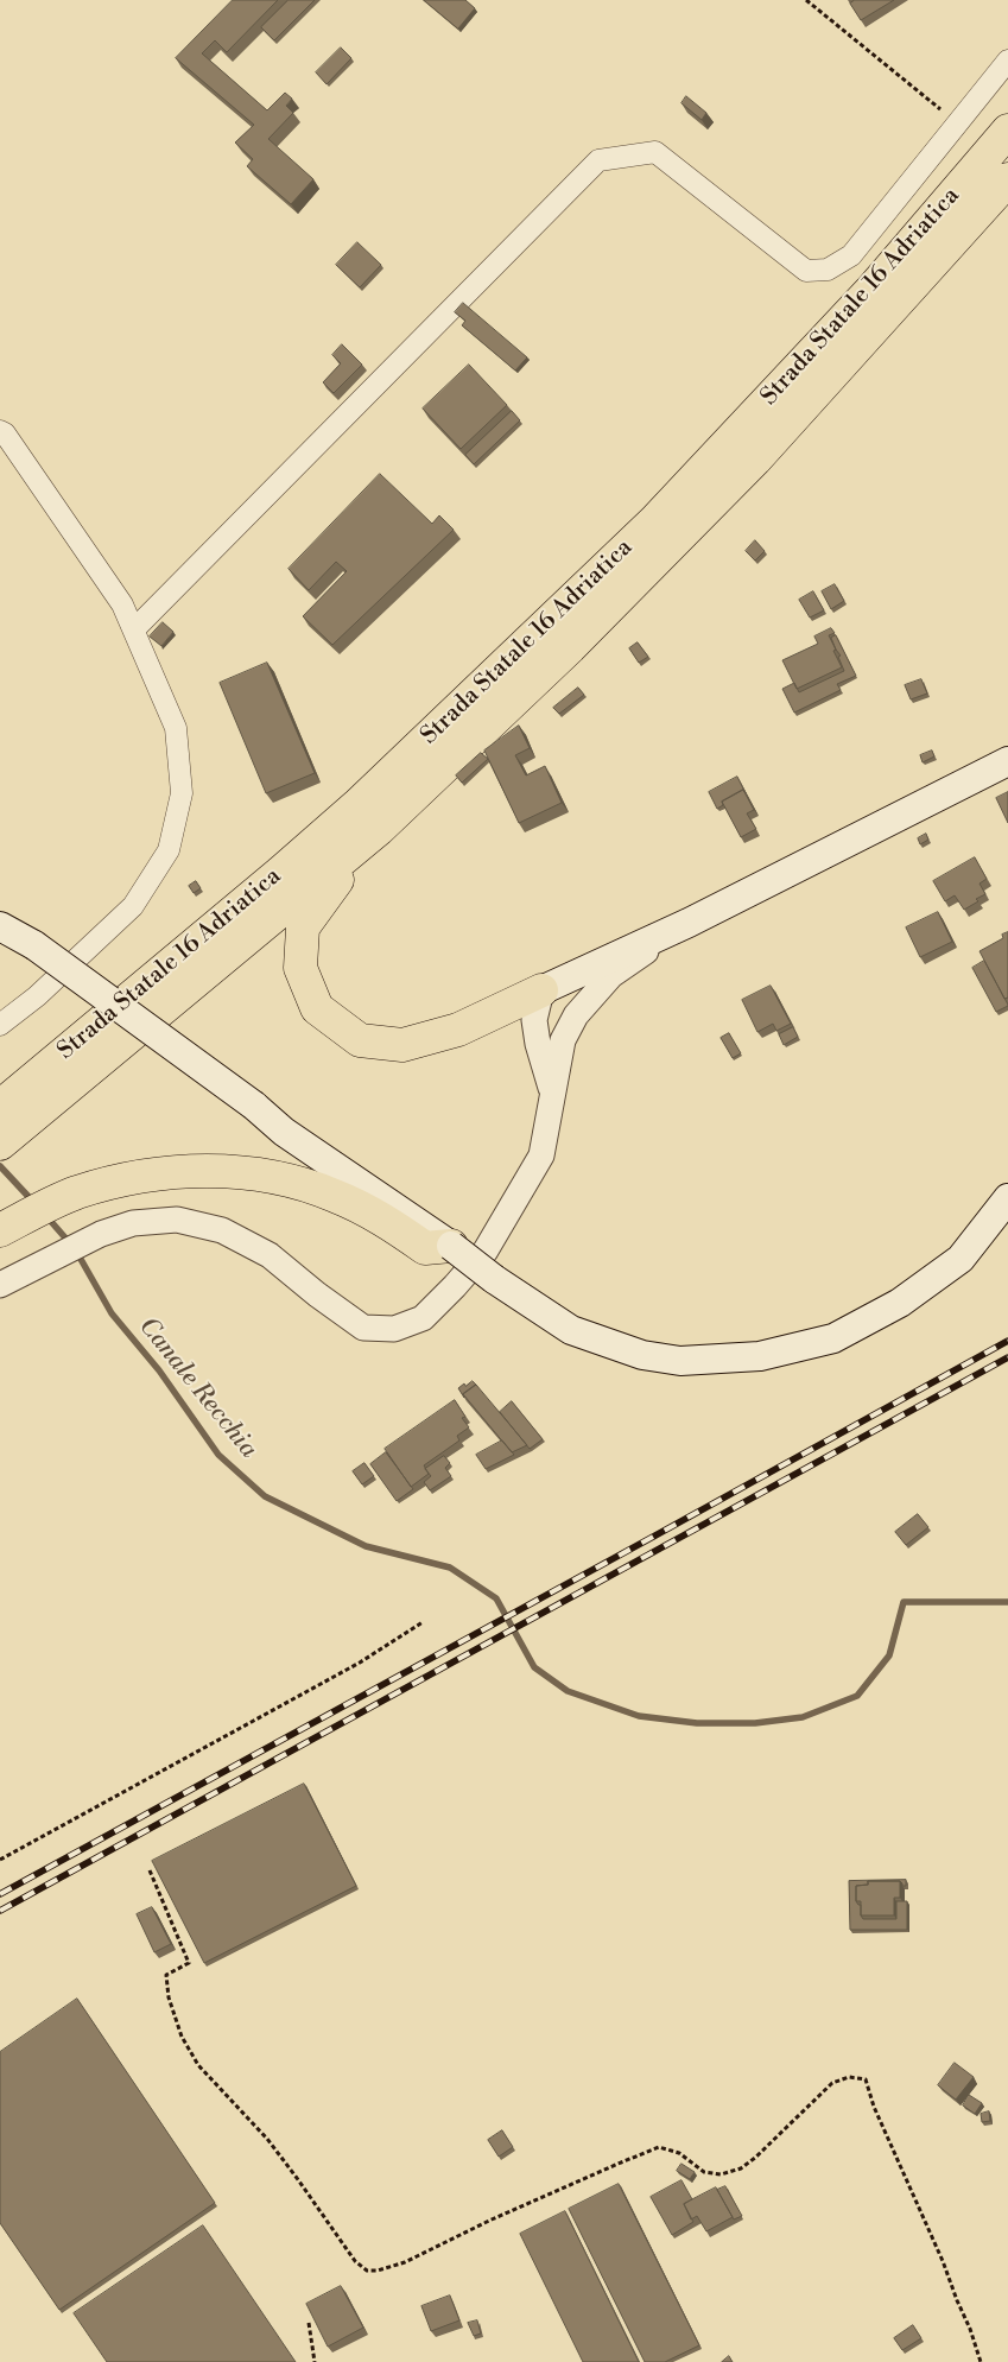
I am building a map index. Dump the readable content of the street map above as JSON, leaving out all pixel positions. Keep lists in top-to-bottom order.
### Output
{
  "streets": {
    "highway": ["Strada Statale 16 Adriatica"]
  },
  "water": ["Canale Recchia"]
}
